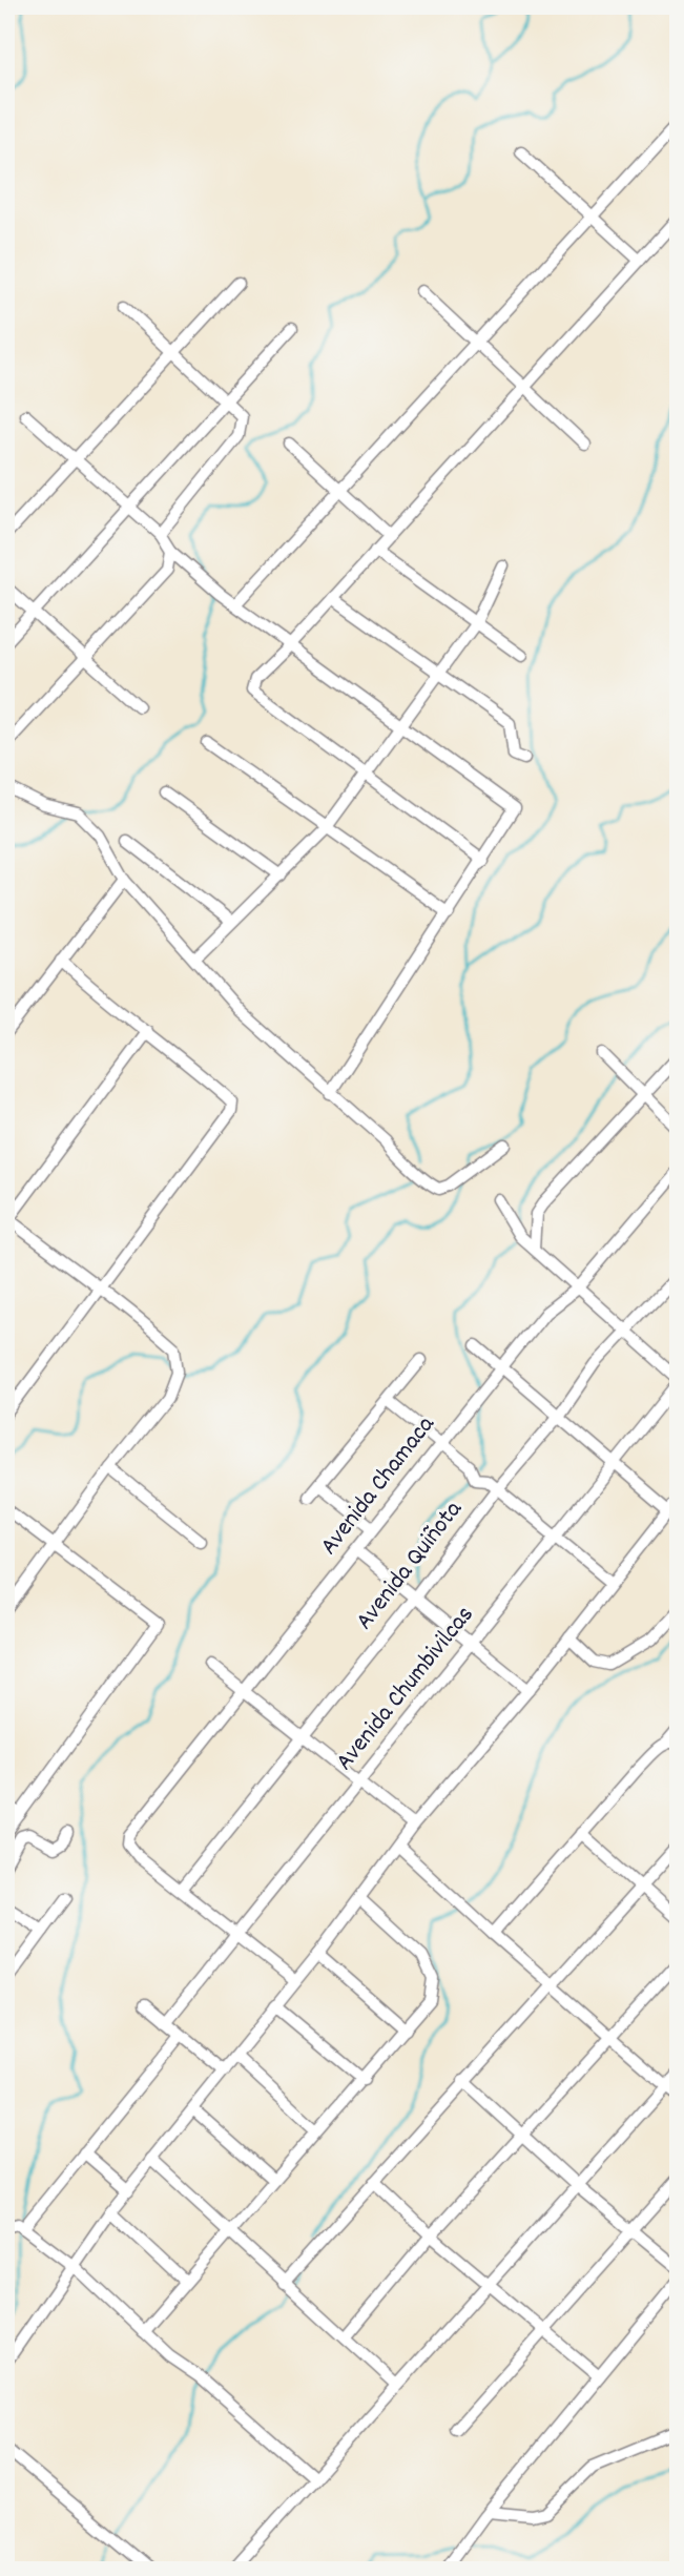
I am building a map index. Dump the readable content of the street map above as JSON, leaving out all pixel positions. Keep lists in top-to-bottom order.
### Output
{
  "streets": {
    "street": ["Avenida Chamaca", "Avenida Quiñota", "Avenida Chumbivilcas"]
  },
  "crossings": [
    ["Avenida Chamaca", "Avenida Quiñota"]
  ]
}
